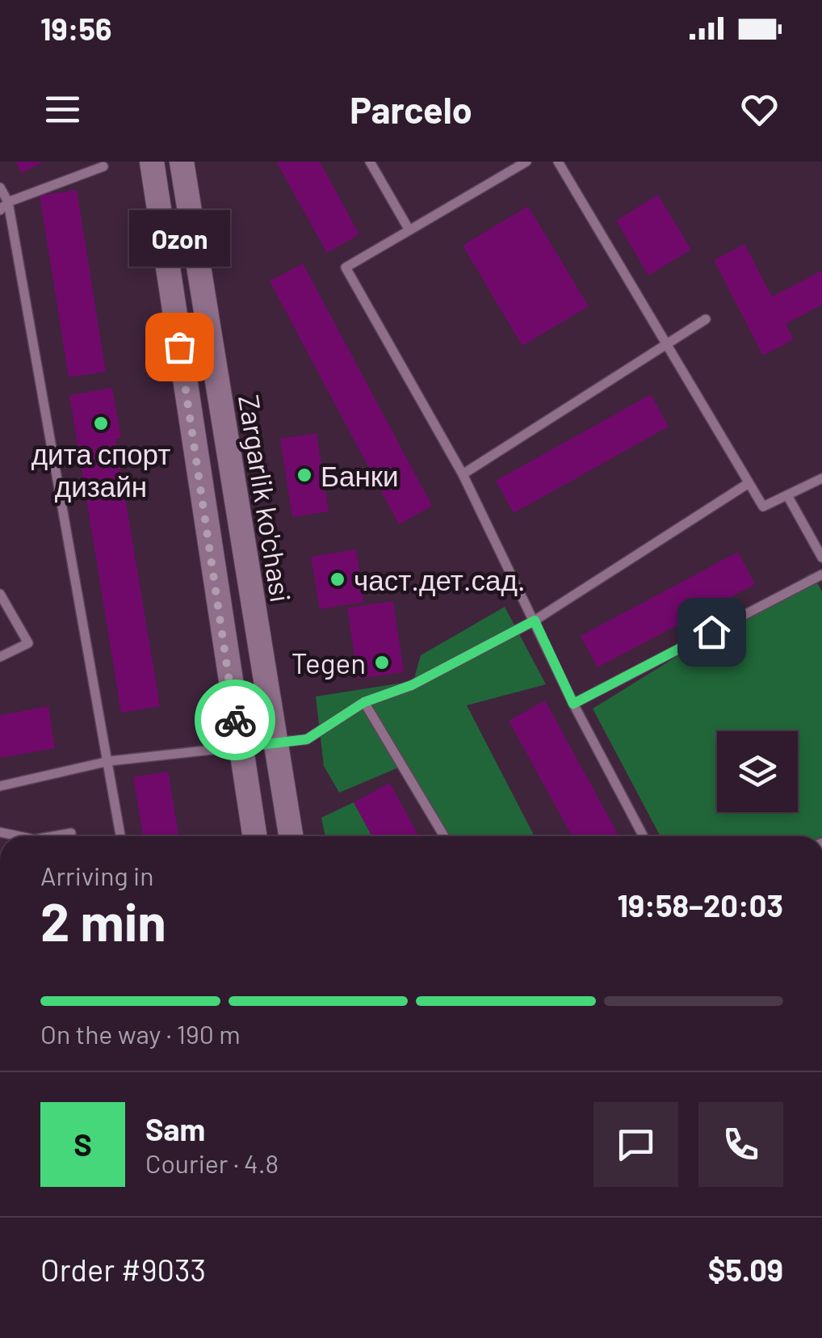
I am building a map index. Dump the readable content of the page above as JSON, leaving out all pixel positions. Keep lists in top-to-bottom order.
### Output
{
  "streets": {
    "main road": ["Zargarlik ko'chasi"]
  },
  "places": [
    "Ozon",
    "дита спорт дизайн",
    "Банки",
    "част.дет.сад.",
    "Tegen"
  ],
  "page": {
    "status": "19:56",
    "header": "Parcelo",
    "bubble": "Ozon",
    "heading": ["2 min", "Arriving in", "19:58–20:03"],
    "panel": [
      "Sam",
      "Courier · 4.8",
      "Order #9033",
      "$5.09"
    ],
    "bar": "On the way · 190 m",
    "round": "S"
  }
}
